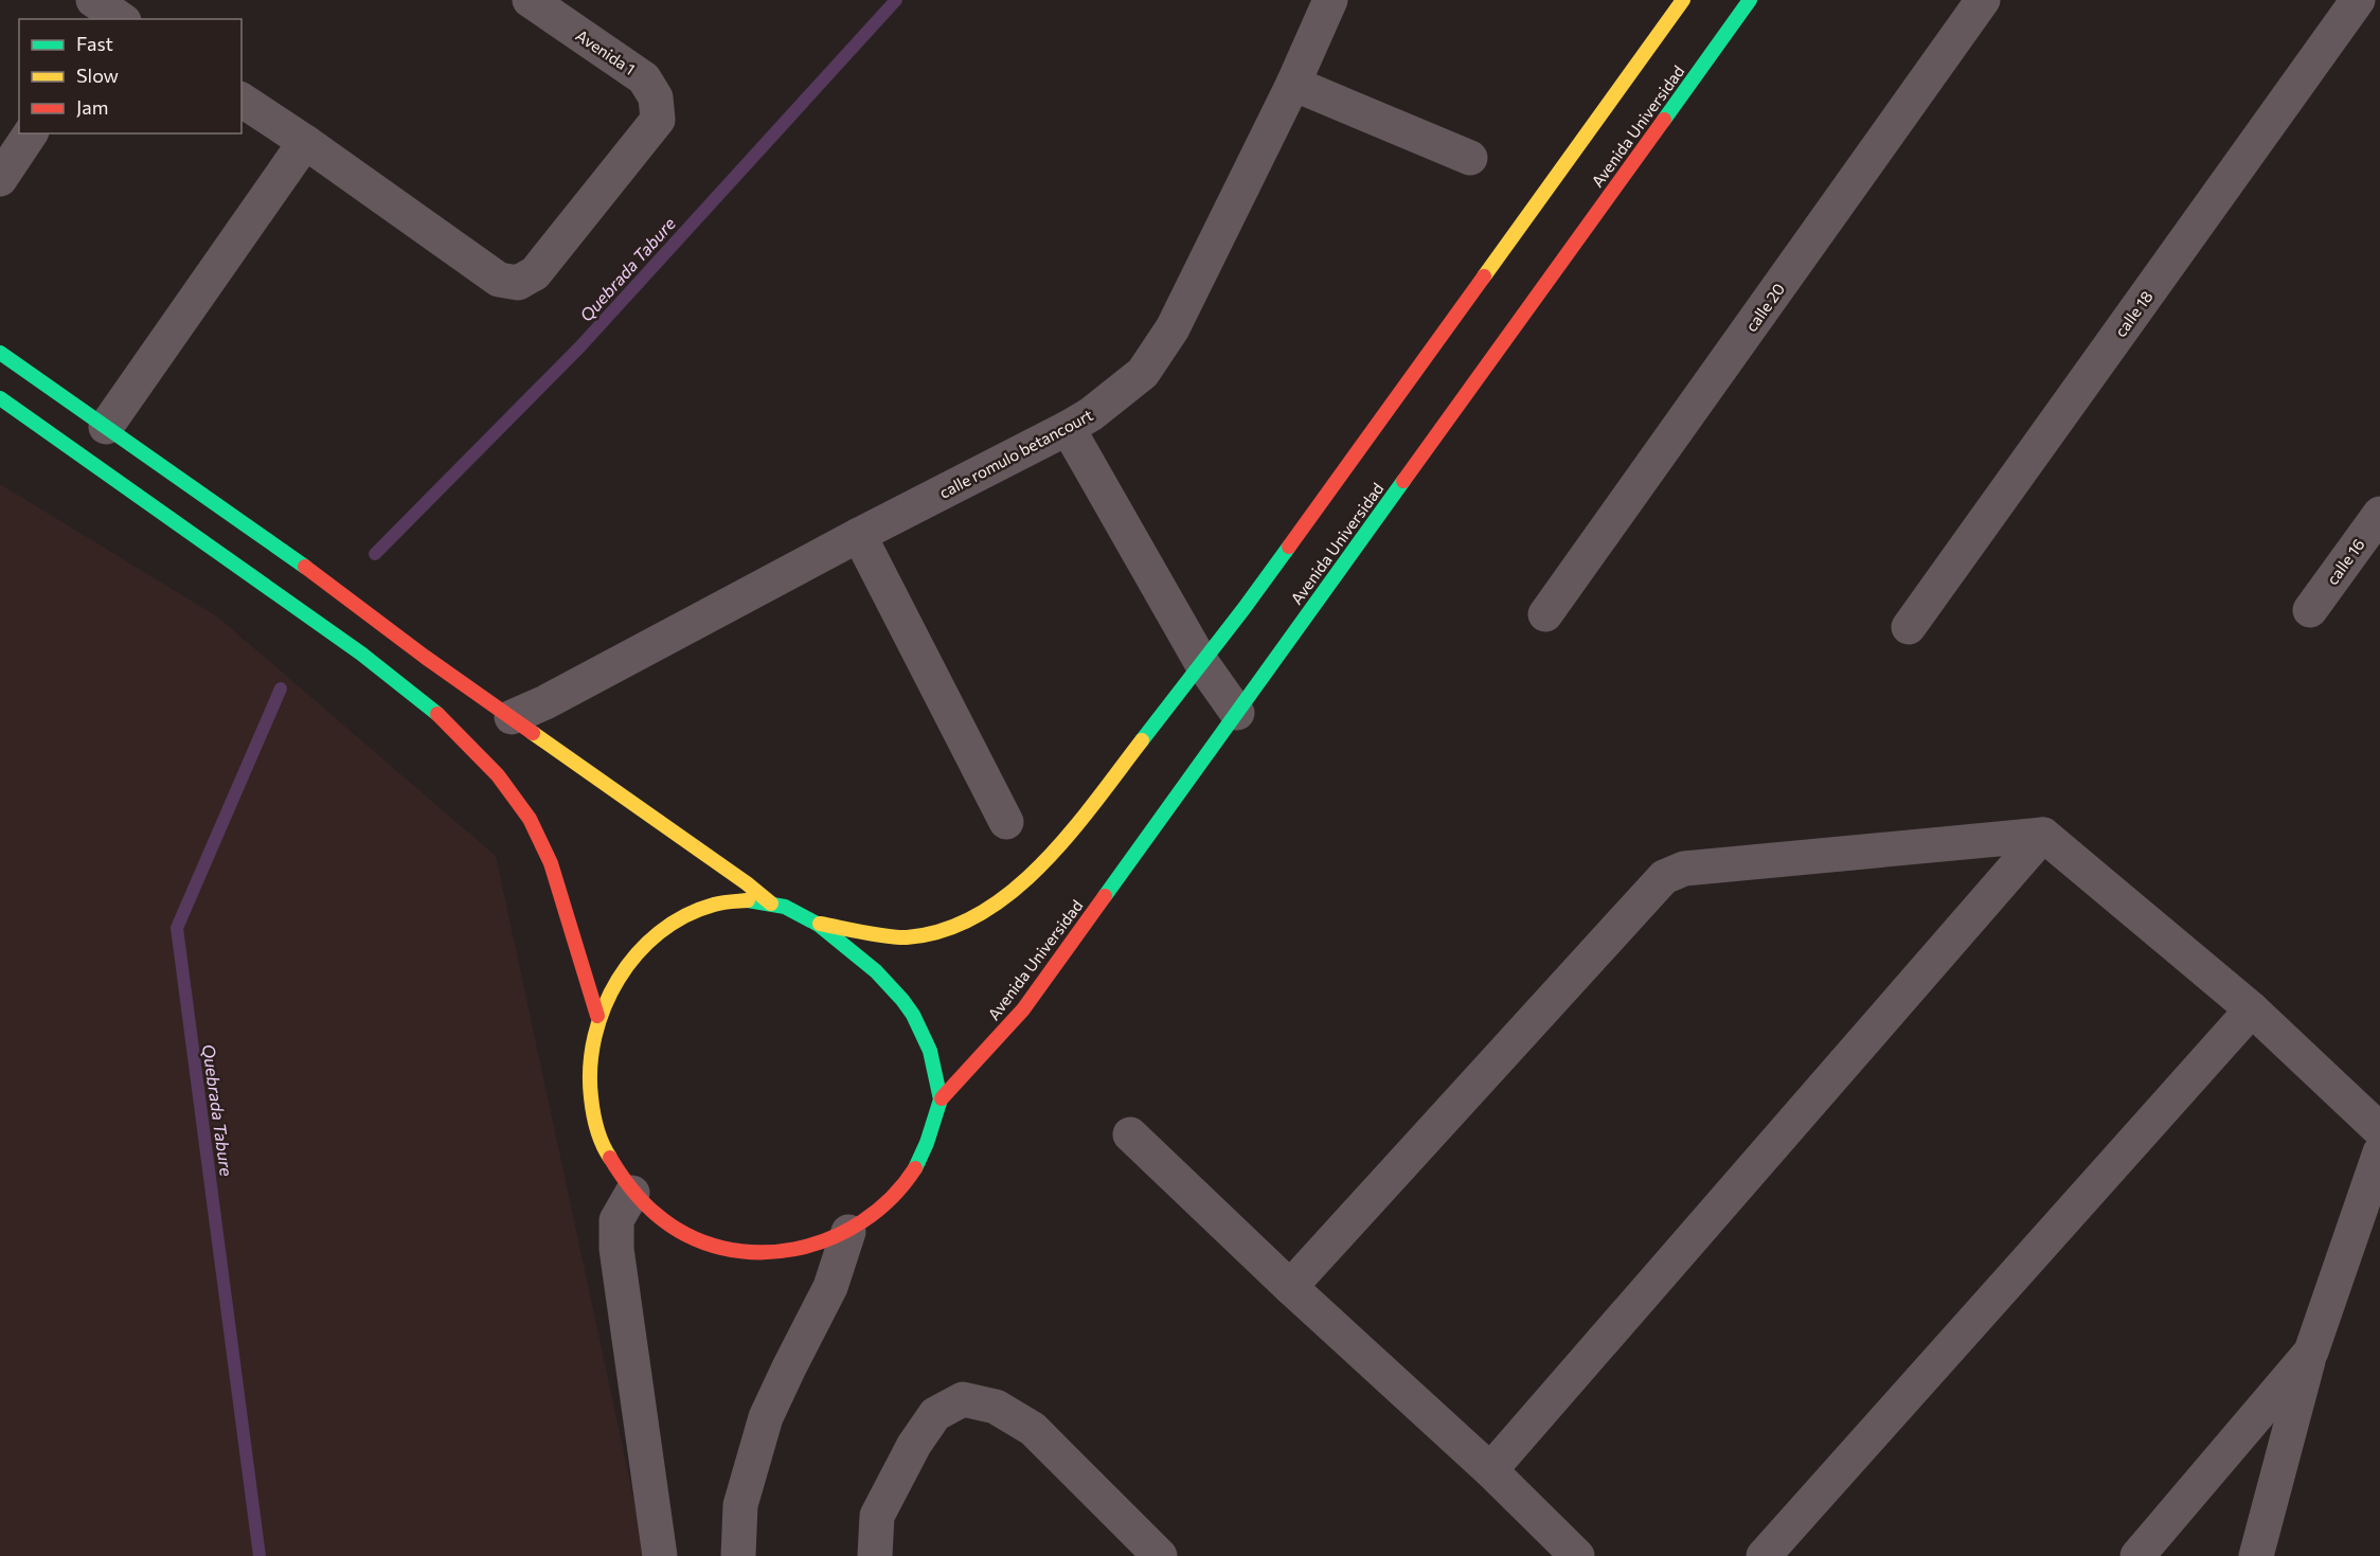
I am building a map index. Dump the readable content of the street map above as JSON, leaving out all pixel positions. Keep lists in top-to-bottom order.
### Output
{
  "streets": {
    "street": [
      "Avenida 1",
      "Avenida Universidad",
      "calle 20",
      "calle 18",
      "calle romulo betancourt",
      "calle 16"
    ]
  },
  "water": ["Quebrada Tabure"],
  "legend": ["Fast", "Slow", "Jam"]
}
